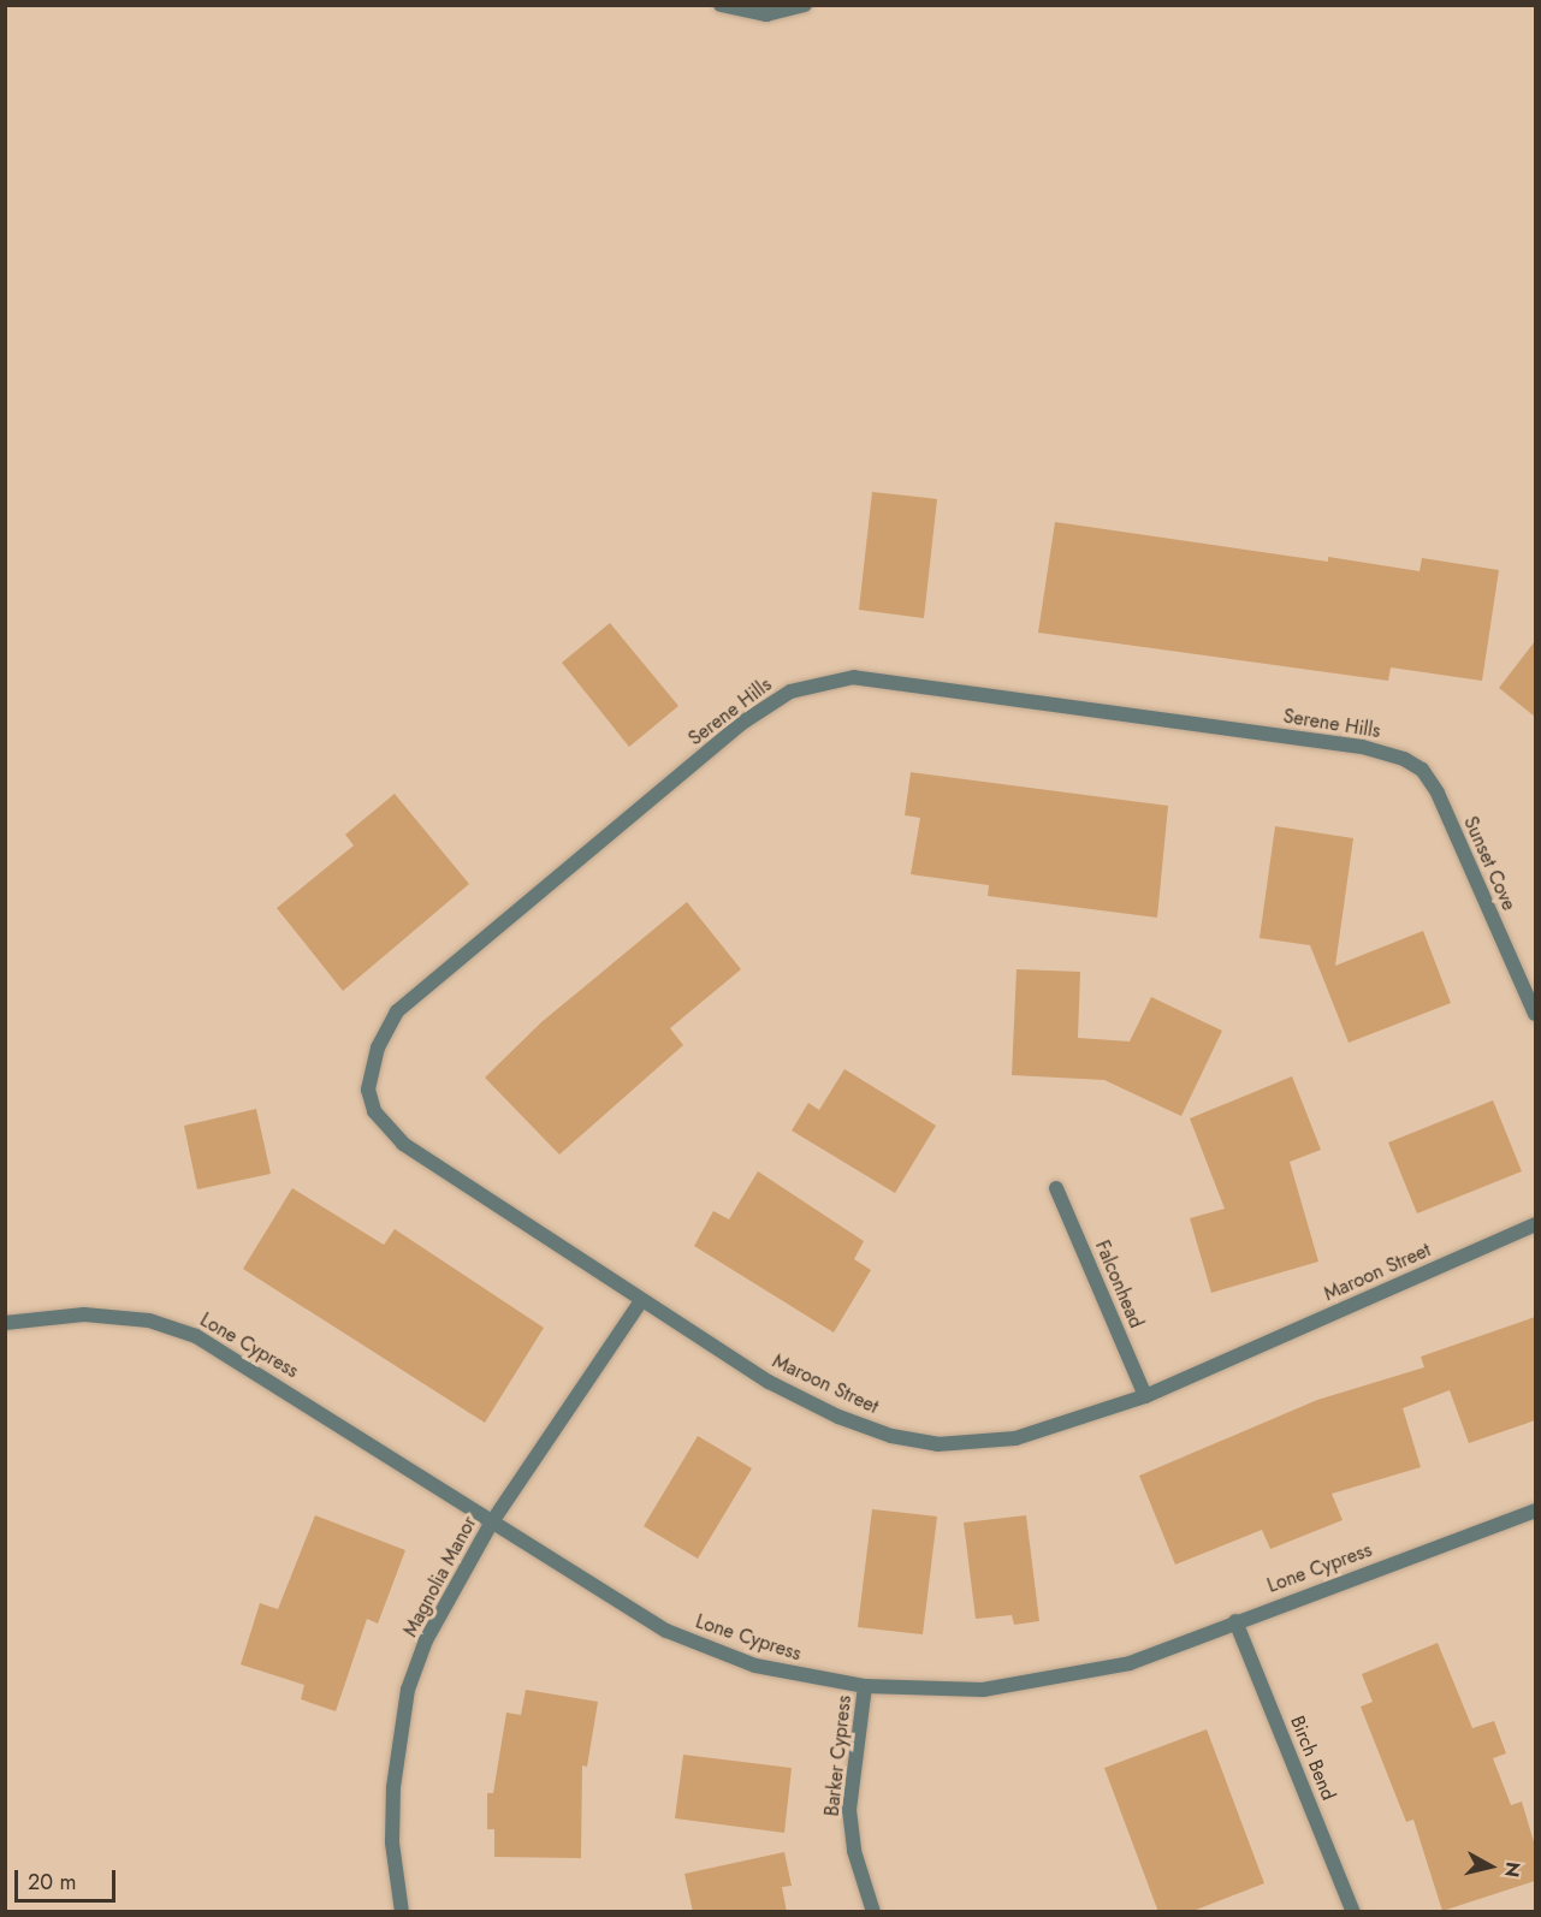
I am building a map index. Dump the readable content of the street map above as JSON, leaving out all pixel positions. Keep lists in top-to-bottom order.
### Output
{
  "streets": {
    "street": [
      "Serene Hills",
      "Sunset Cove",
      "Maroon Street",
      "Falconhead",
      "Lone Cypress",
      "Magnolia Manor",
      "Barker Cypress",
      "Birch Bend"
    ]
  },
  "crossings": [
    ["Serene Hills", "Sunset Cove"],
    ["Serene Hills", "Maroon Street"],
    ["Maroon Street", "Falconhead"],
    ["Maroon Street", "Magnolia Manor"],
    ["Lone Cypress", "Magnolia Manor"],
    ["Lone Cypress", "Barker Cypress"],
    ["Lone Cypress", "Birch Bend"]
  ],
  "scale_bar": "20 m",
  "north": "right"
}
